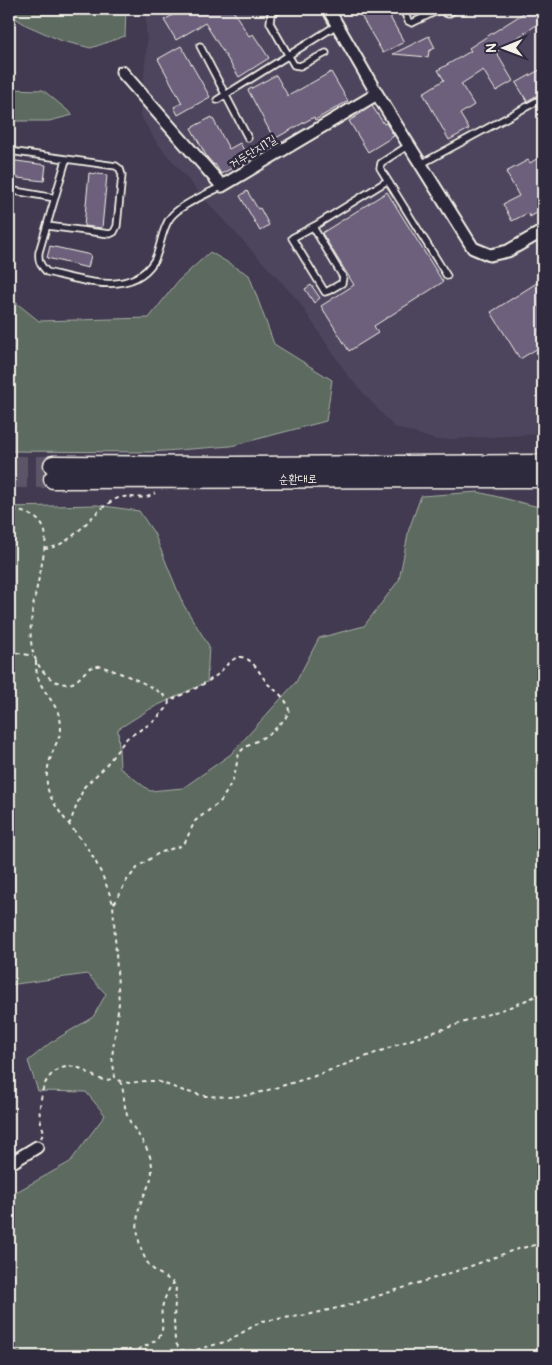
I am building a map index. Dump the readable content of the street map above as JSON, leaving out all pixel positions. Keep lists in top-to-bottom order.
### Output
{
  "streets": {
    "main road": ["순환대로"],
    "street": ["거두단지1길"]
  },
  "north": "left"
}
